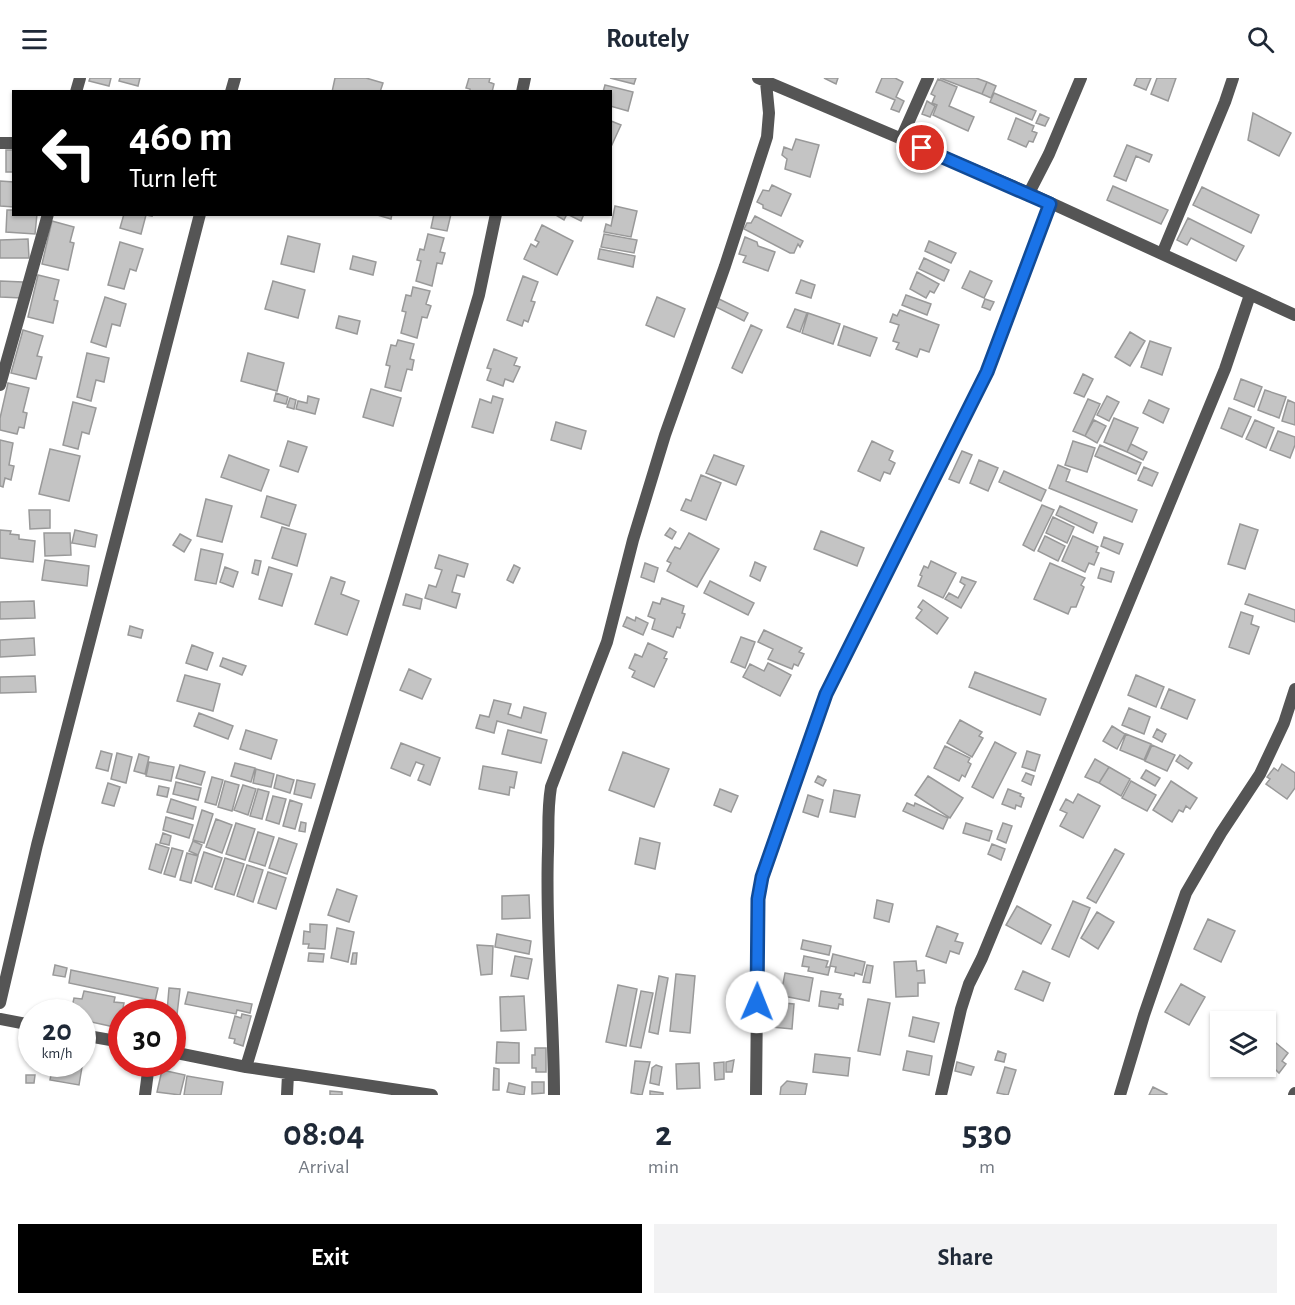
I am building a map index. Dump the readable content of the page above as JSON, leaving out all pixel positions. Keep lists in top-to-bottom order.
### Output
{
  "page": {
    "header": "Routely",
    "turn": ["460 m", "Turn left"],
    "speed": "20 km/h",
    "limit": "30",
    "eta": [
      "08:04",
      "Arrival",
      "2",
      "min",
      "530",
      "m"
    ],
    "buttons": ["Exit", "Share"]
  }
}
